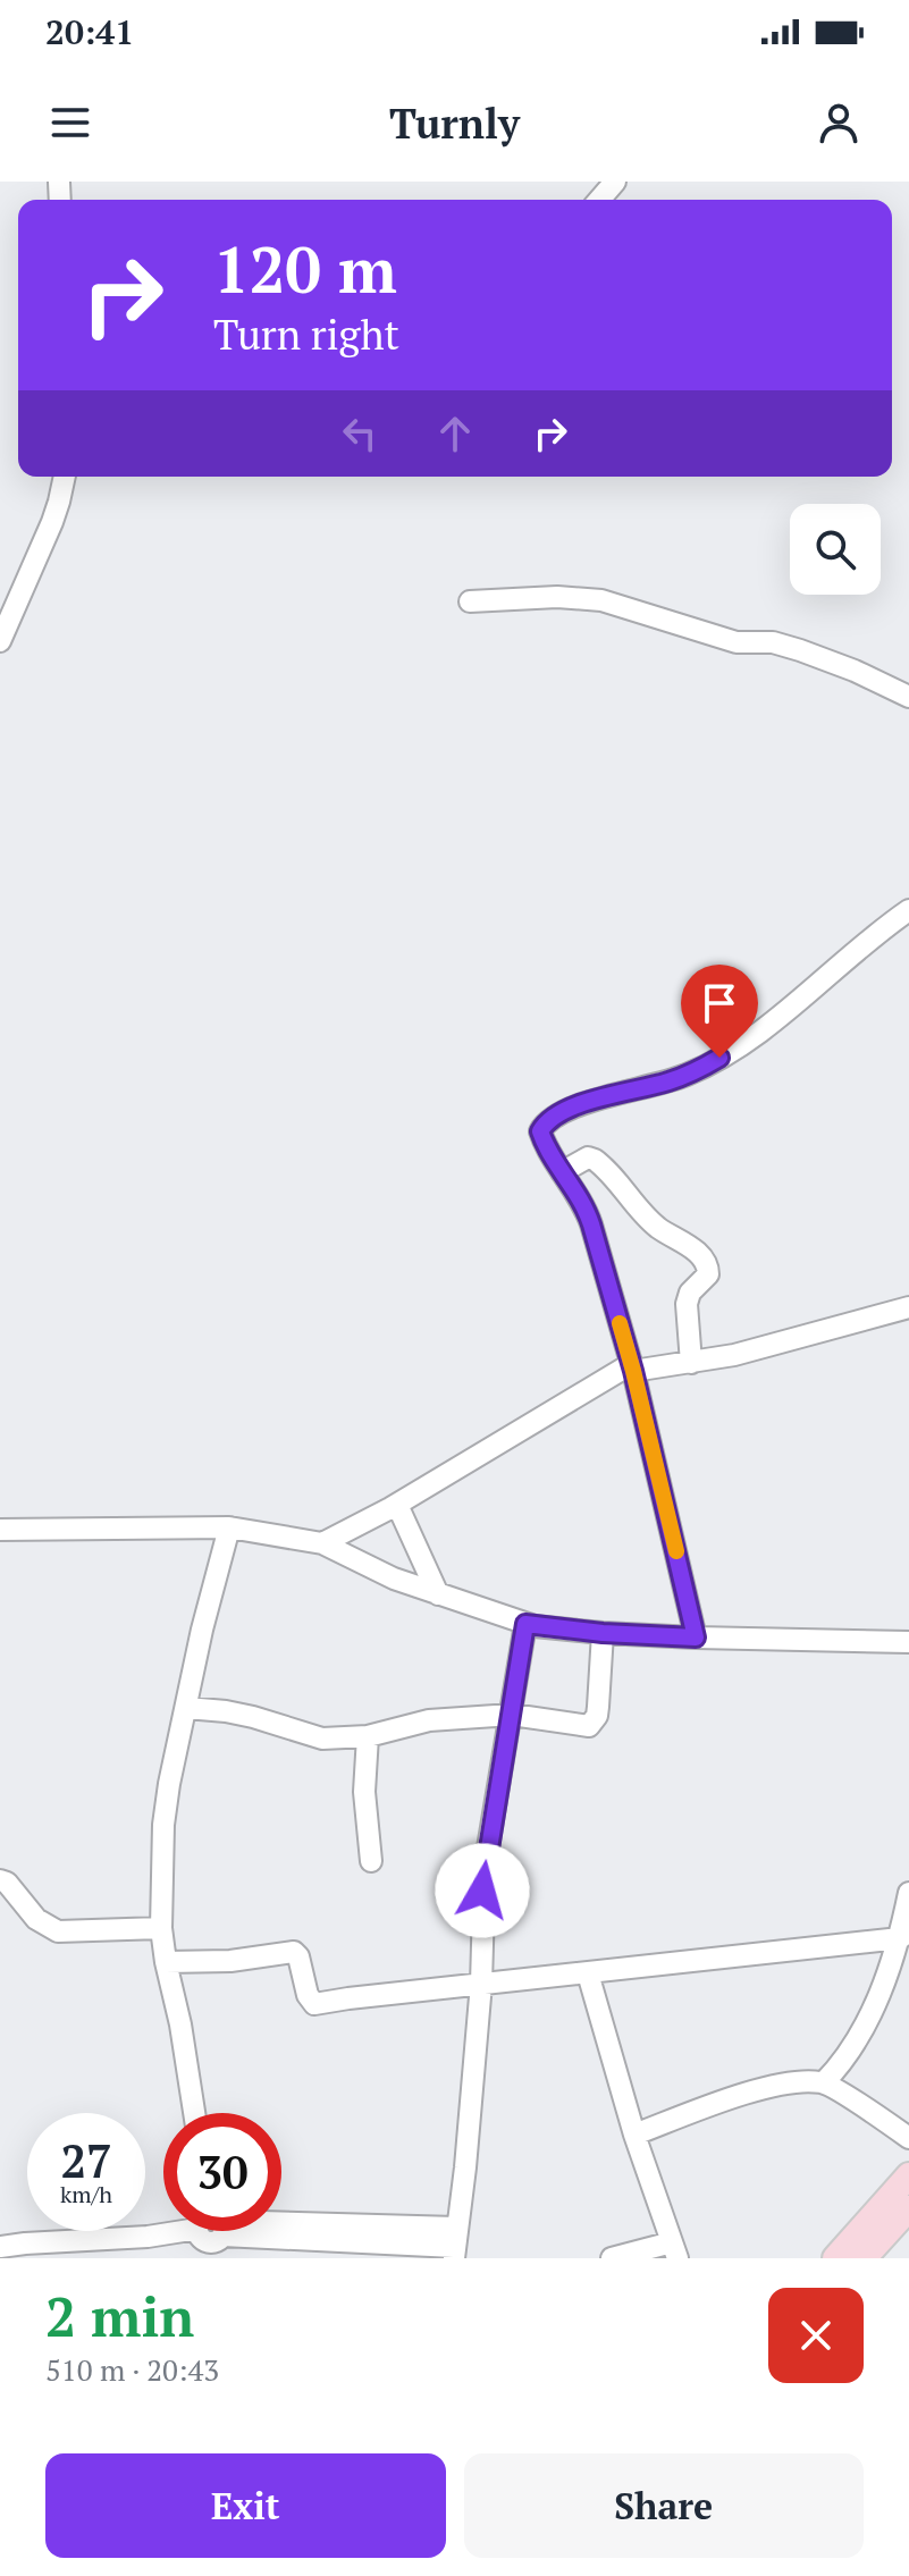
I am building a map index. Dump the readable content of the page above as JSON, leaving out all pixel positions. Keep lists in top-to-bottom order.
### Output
{
  "page": {
    "status": "20:41",
    "header": "Turnly",
    "turn": ["120 m", "Turn right"],
    "speed": "27 km/h",
    "limit": "30",
    "heading": ["2 min", "510 m · 20:43"],
    "buttons": ["Exit", "Share"]
  }
}
